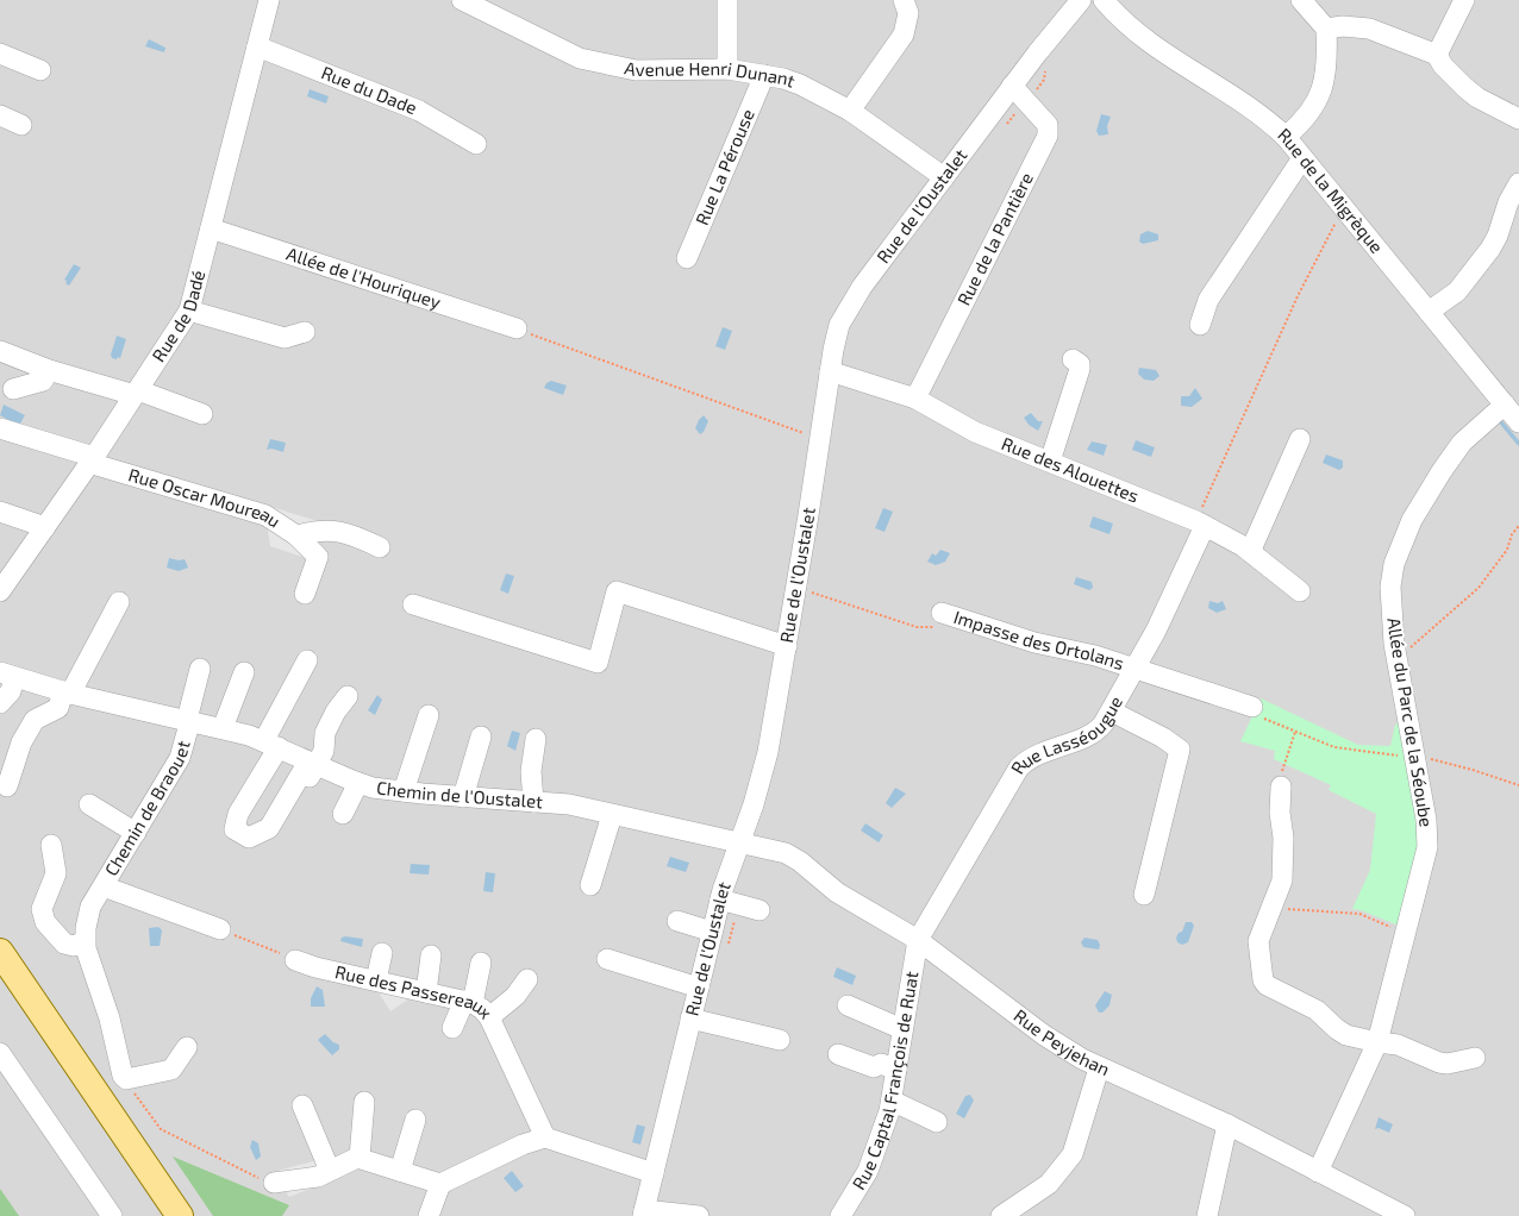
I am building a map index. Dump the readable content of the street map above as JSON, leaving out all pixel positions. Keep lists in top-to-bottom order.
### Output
{
  "streets": {
    "street": [
      "Avenue Henri Dunant",
      "Rue du Dade",
      "Rue La Pérouse",
      "Rue de la Migrèque",
      "Rue de l'Oustalet",
      "Rue de la Pantière",
      "Allée de l'Houriquey",
      "Rue de Dadé",
      "Rue des Alouettes",
      "Rue Oscar Moureau",
      "Impasse des Ortolans",
      "Allée du Parc de la Séoube",
      "Rue Lasséougue",
      "Chemin de l'Oustalet",
      "Chemin de Braouet",
      "Rue des Passereaux",
      "Rue Peyjehan",
      "Rue Captal François de Ruat"
    ]
  },
  "crossings": [
    ["Avenue Henri Dunant", "Rue La Pérouse"],
    ["Avenue Henri Dunant", "Rue de l'Oustalet"],
    ["Rue du Dade", "Rue de Dadé"],
    ["Rue de la Migrèque", "Allée du Parc de la Séoube"],
    ["Rue de l'Oustalet", "Rue de la Pantière"],
    ["Rue de l'Oustalet", "Rue des Alouettes"],
    ["Rue de l'Oustalet", "Chemin de l'Oustalet"],
    ["Rue de l'Oustalet", "Rue Peyjehan"],
    ["Rue de la Pantière", "Rue des Alouettes"],
    ["Allée de l'Houriquey", "Rue de Dadé"],
    ["Rue de Dadé", "Rue Oscar Moureau"],
    ["Rue des Alouettes", "Rue Lasséougue"],
    ["Impasse des Ortolans", "Rue Lasséougue"],
    ["Allée du Parc de la Séoube", "Rue Peyjehan"],
    ["Rue Lasséougue", "Rue Peyjehan"],
    ["Rue Lasséougue", "Rue Captal François de Ruat"],
    ["Chemin de l'Oustalet", "Chemin de Braouet"],
    ["Chemin de l'Oustalet", "Rue Peyjehan"],
    ["Rue Peyjehan", "Rue Captal François de Ruat"]
  ]
}
